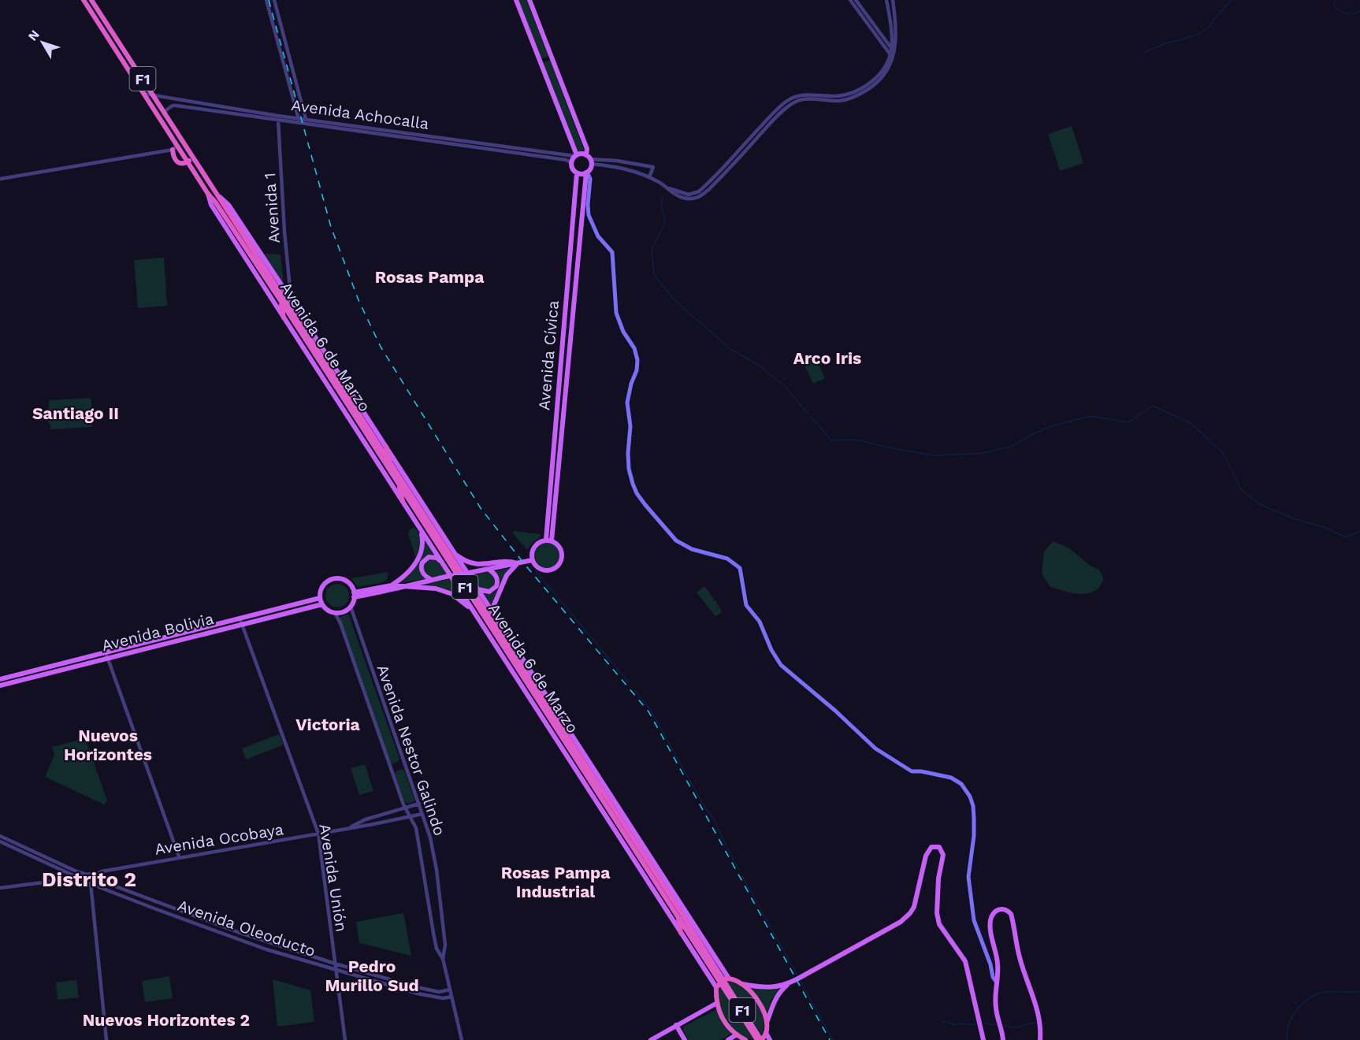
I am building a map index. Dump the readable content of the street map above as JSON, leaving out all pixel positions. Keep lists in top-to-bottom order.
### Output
{
  "streets": {
    "highway": ["F1", "Avenida 6 de Marzo"],
    "main road": ["Avenida Cívica", "Avenida Bolivia"],
    "street": [
      "Avenida Achocalla",
      "Avenida 1",
      "Avenida Nestor Galindo",
      "Avenida Ocobaya",
      "Avenida Unión",
      "Avenida Oleoducto"
    ]
  },
  "crossings": [
    ["F1", "Avenida 6 de Marzo"],
    ["Avenida Achocalla", "Avenida 1"],
    ["Avenida Achocalla", "Avenida 6 de Marzo"],
    ["Avenida Achocalla", "Avenida Cívica"],
    ["Avenida 1", "Avenida 6 de Marzo"],
    ["Avenida Bolivia", "Avenida Nestor Galindo"],
    ["Avenida Bolivia", "Avenida Unión"],
    ["Avenida Nestor Galindo", "Avenida Ocobaya"],
    ["Avenida Nestor Galindo", "Avenida Oleoducto"],
    ["Avenida Ocobaya", "Avenida Unión"],
    ["Avenida Ocobaya", "Avenida Oleoducto"],
    ["Avenida Unión", "Avenida Oleoducto"]
  ],
  "districts": [
    "Rosas Pampa",
    "Arco Iris",
    "Santiago II",
    "Victoria",
    "Nuevos Horizontes",
    "Rosas Pampa Industrial",
    "Distrito 2",
    "Pedro Murillo Sud",
    "Nuevos Horizontes 2"
  ],
  "north": "top left"
}
